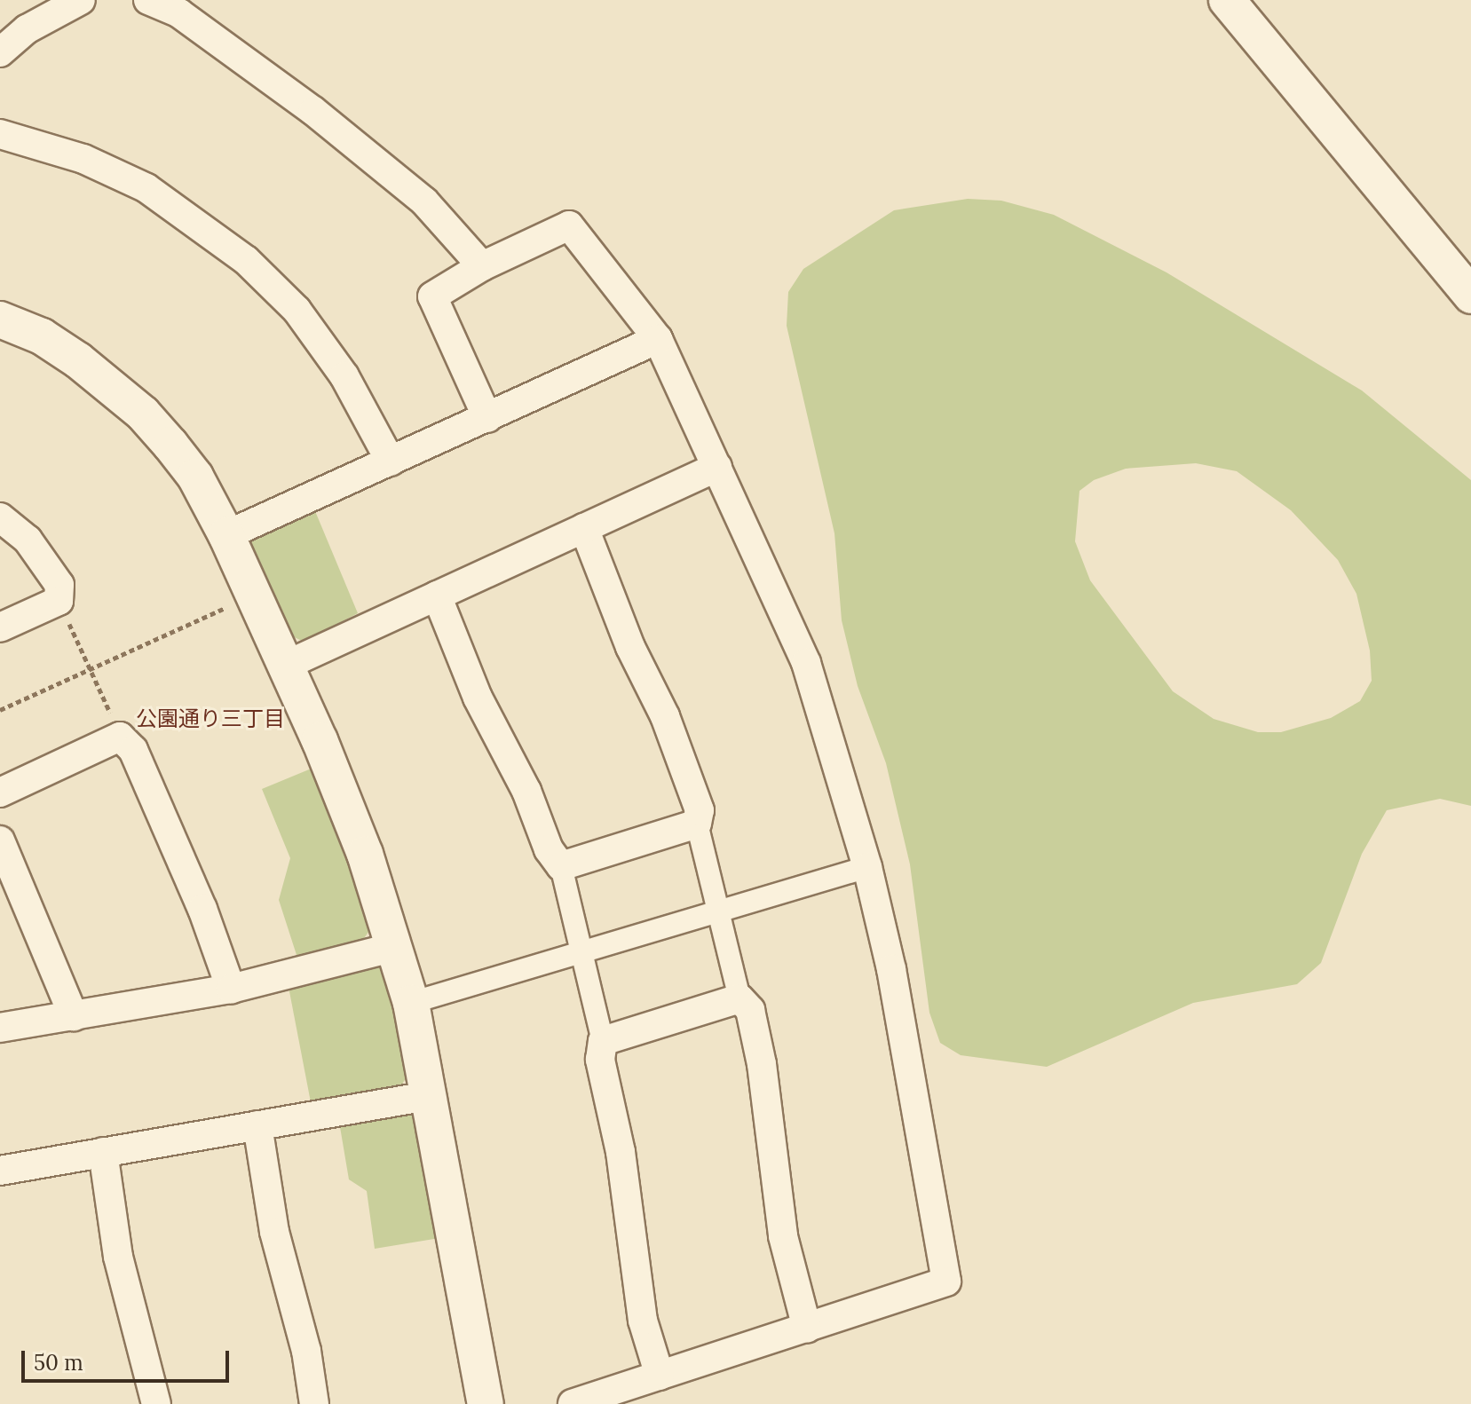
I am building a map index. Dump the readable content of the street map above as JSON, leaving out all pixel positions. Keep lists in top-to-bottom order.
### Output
{
  "districts": ["公園通り三丁目"],
  "scale_bar": "50 m"
}
